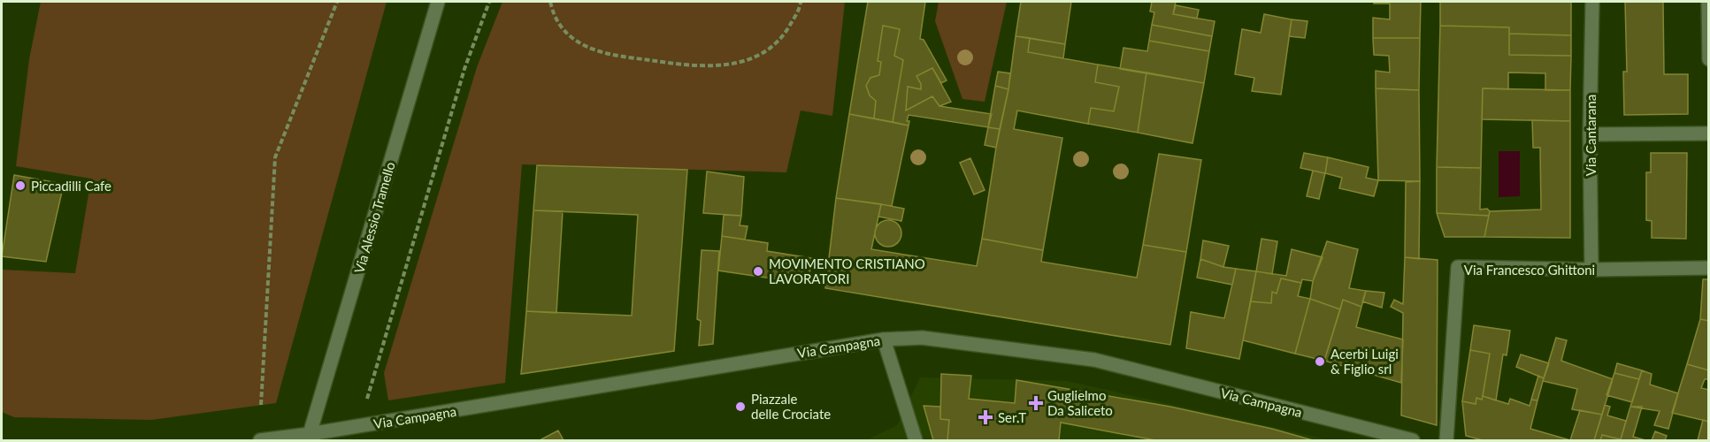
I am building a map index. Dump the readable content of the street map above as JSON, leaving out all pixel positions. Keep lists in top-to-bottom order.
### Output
{
  "streets": {
    "street": [
      "Via Cantarana",
      "Via Alessio Tramello",
      "Via Francesco Ghittoni",
      "Via Campagna"
    ]
  },
  "crossings": [
    ["Via Cantarana", "Via Francesco Ghittoni"],
    ["Via Alessio Tramello", "Via Campagna"]
  ],
  "places": {
    "other": [
      "Piccadilli Cafe",
      "MOVIMENTO CRISTIANO LAVORATORI",
      "Acerbi Luigi & Figlio srl",
      "Piazzale delle Crociate"
    ],
    "health": ["Guglielmo Da Saliceto", "Ser.T"]
  }
}
